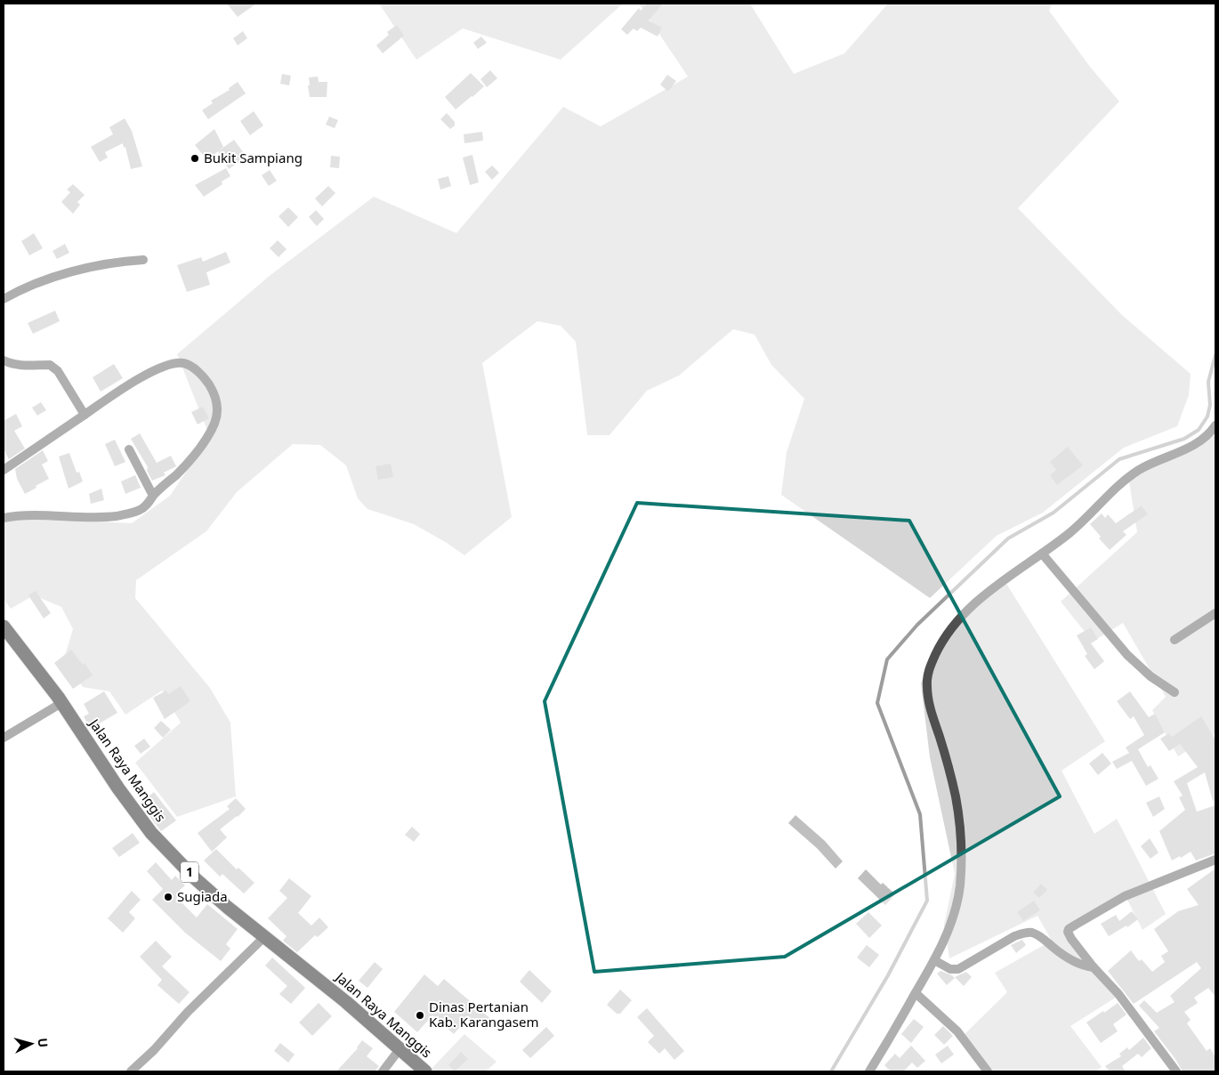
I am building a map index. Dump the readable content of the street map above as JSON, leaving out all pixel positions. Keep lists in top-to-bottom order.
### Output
{
  "streets": {
    "highway": ["Jalan Raya Manggis", "1"]
  },
  "places": ["Bukit Sampiang", "Sugiada", "Dinas Pertanian Kab. Karangasem"],
  "north": "right"
}
